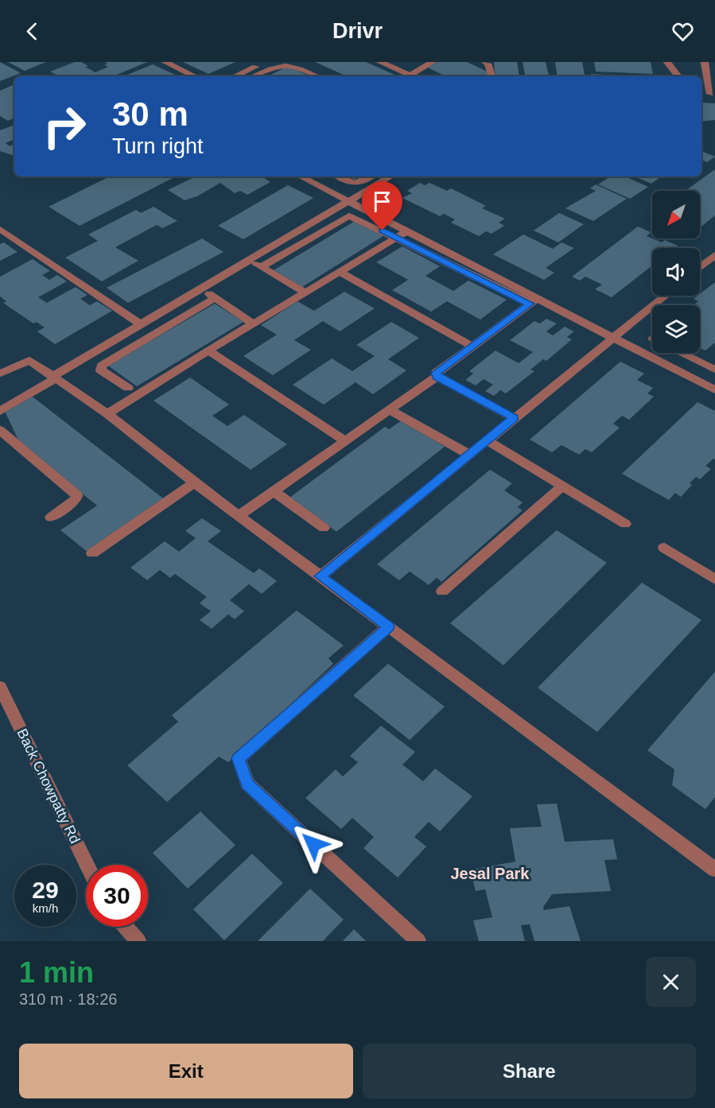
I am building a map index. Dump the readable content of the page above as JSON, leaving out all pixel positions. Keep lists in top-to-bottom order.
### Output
{
  "streets": {
    "street": ["Back Chowpatty Rd"]
  },
  "districts": ["Jesal Park"],
  "north": "bottom left",
  "page": {
    "header": "Drivr",
    "turn": ["30 m", "Turn right"],
    "speed": "29 km/h",
    "limit": "30",
    "heading": ["1 min", "310 m · 18:26"],
    "buttons": ["Exit", "Share"]
  }
}
